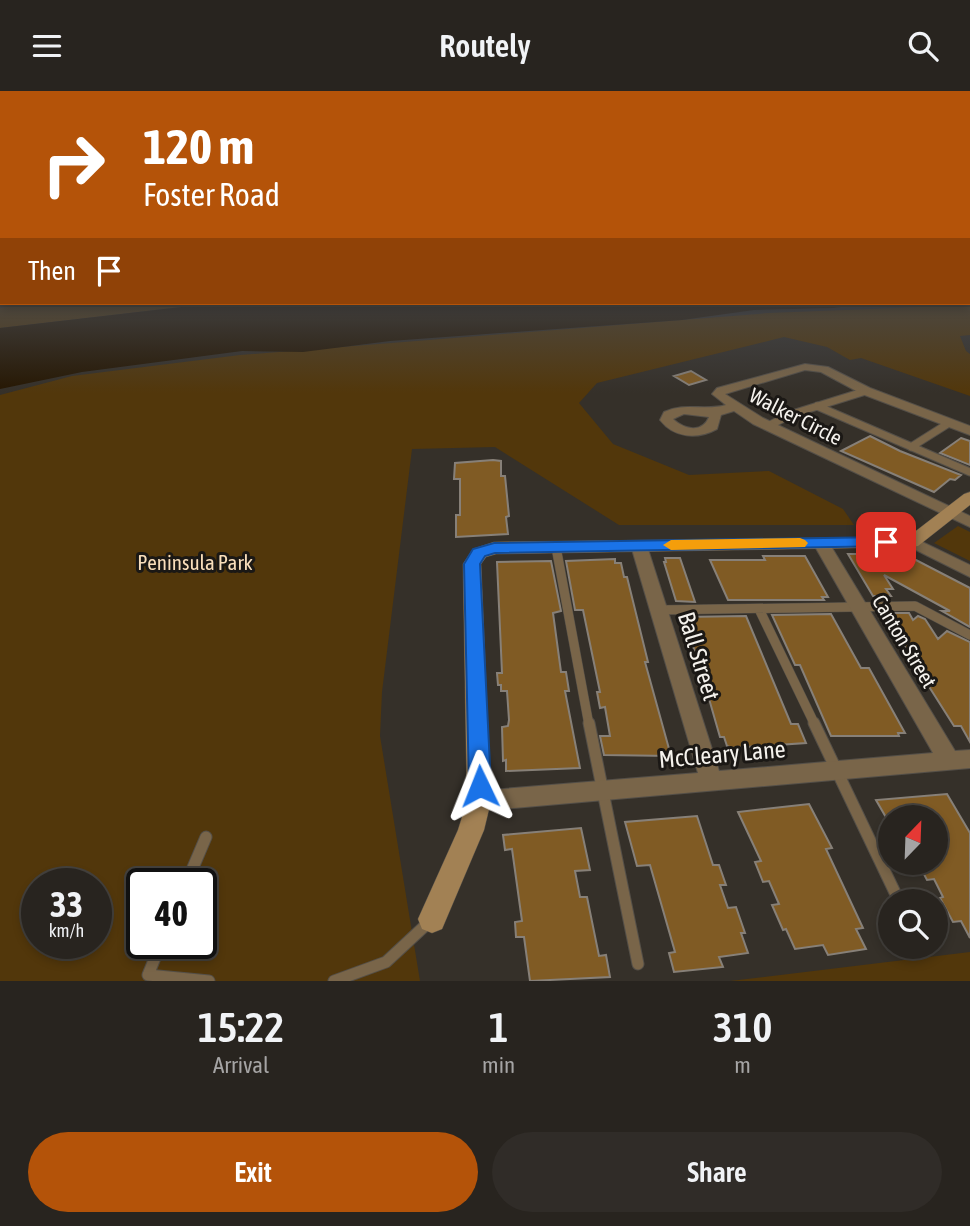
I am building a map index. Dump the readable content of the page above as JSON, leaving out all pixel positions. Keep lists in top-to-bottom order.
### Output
{
  "streets": {
    "street": [
      "Walker Circle",
      "Canton Street",
      "Ball Street",
      "McCleary Lane"
    ]
  },
  "crossings": [
    ["Canton Street", "McCleary Lane"],
    ["Ball Street", "McCleary Lane"]
  ],
  "parks": ["Peninsula Park"],
  "north": "top right",
  "page": {
    "header": "Routely",
    "turn": ["120 m", "Foster Road"],
    "then": "Then",
    "speed": "33 km/h",
    "limit": "40",
    "eta": [
      "15:22",
      "Arrival",
      "1",
      "min",
      "310",
      "m"
    ],
    "buttons": ["Exit", "Share"]
  }
}
